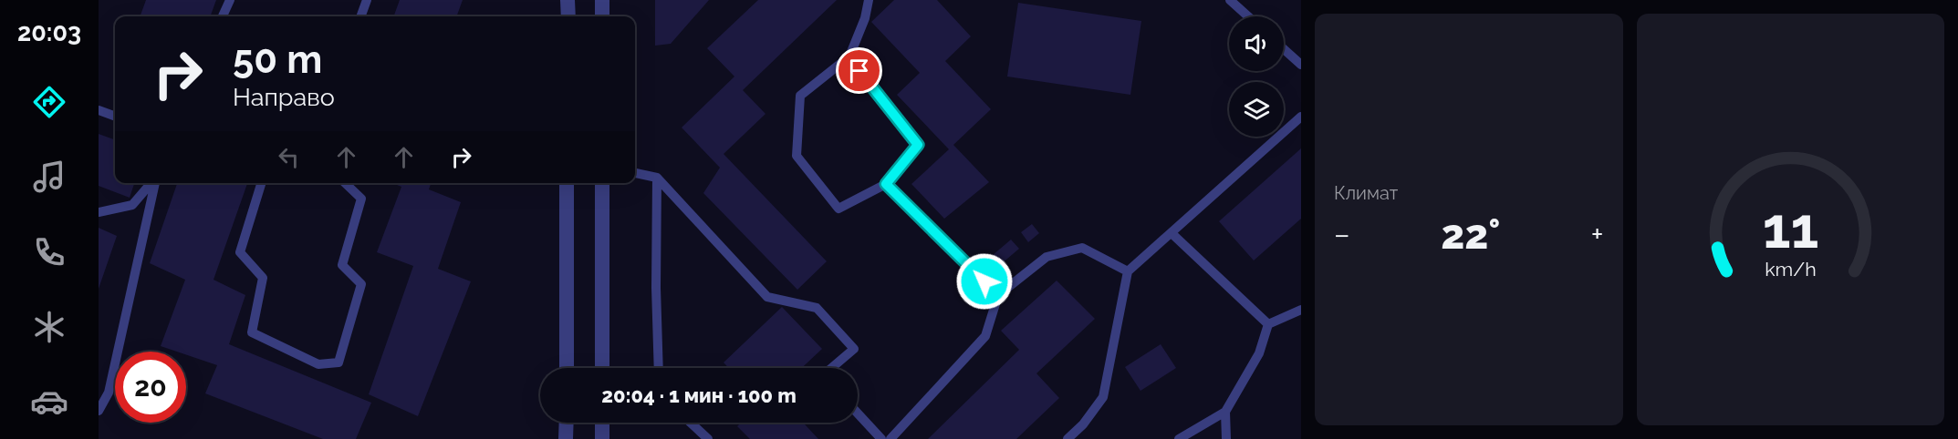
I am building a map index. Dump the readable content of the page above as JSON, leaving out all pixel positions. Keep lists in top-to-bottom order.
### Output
{
  "page": {
    "tabs": "20:03",
    "tile": "Климат",
    "turn": ["50 m", "Направо"],
    "heat": ["−", "22°", "+"],
    "limit": "20",
    "trip": "20:04 · 1 мин · 100 m",
    "gauge": ["11", "km/h"]
  }
}
